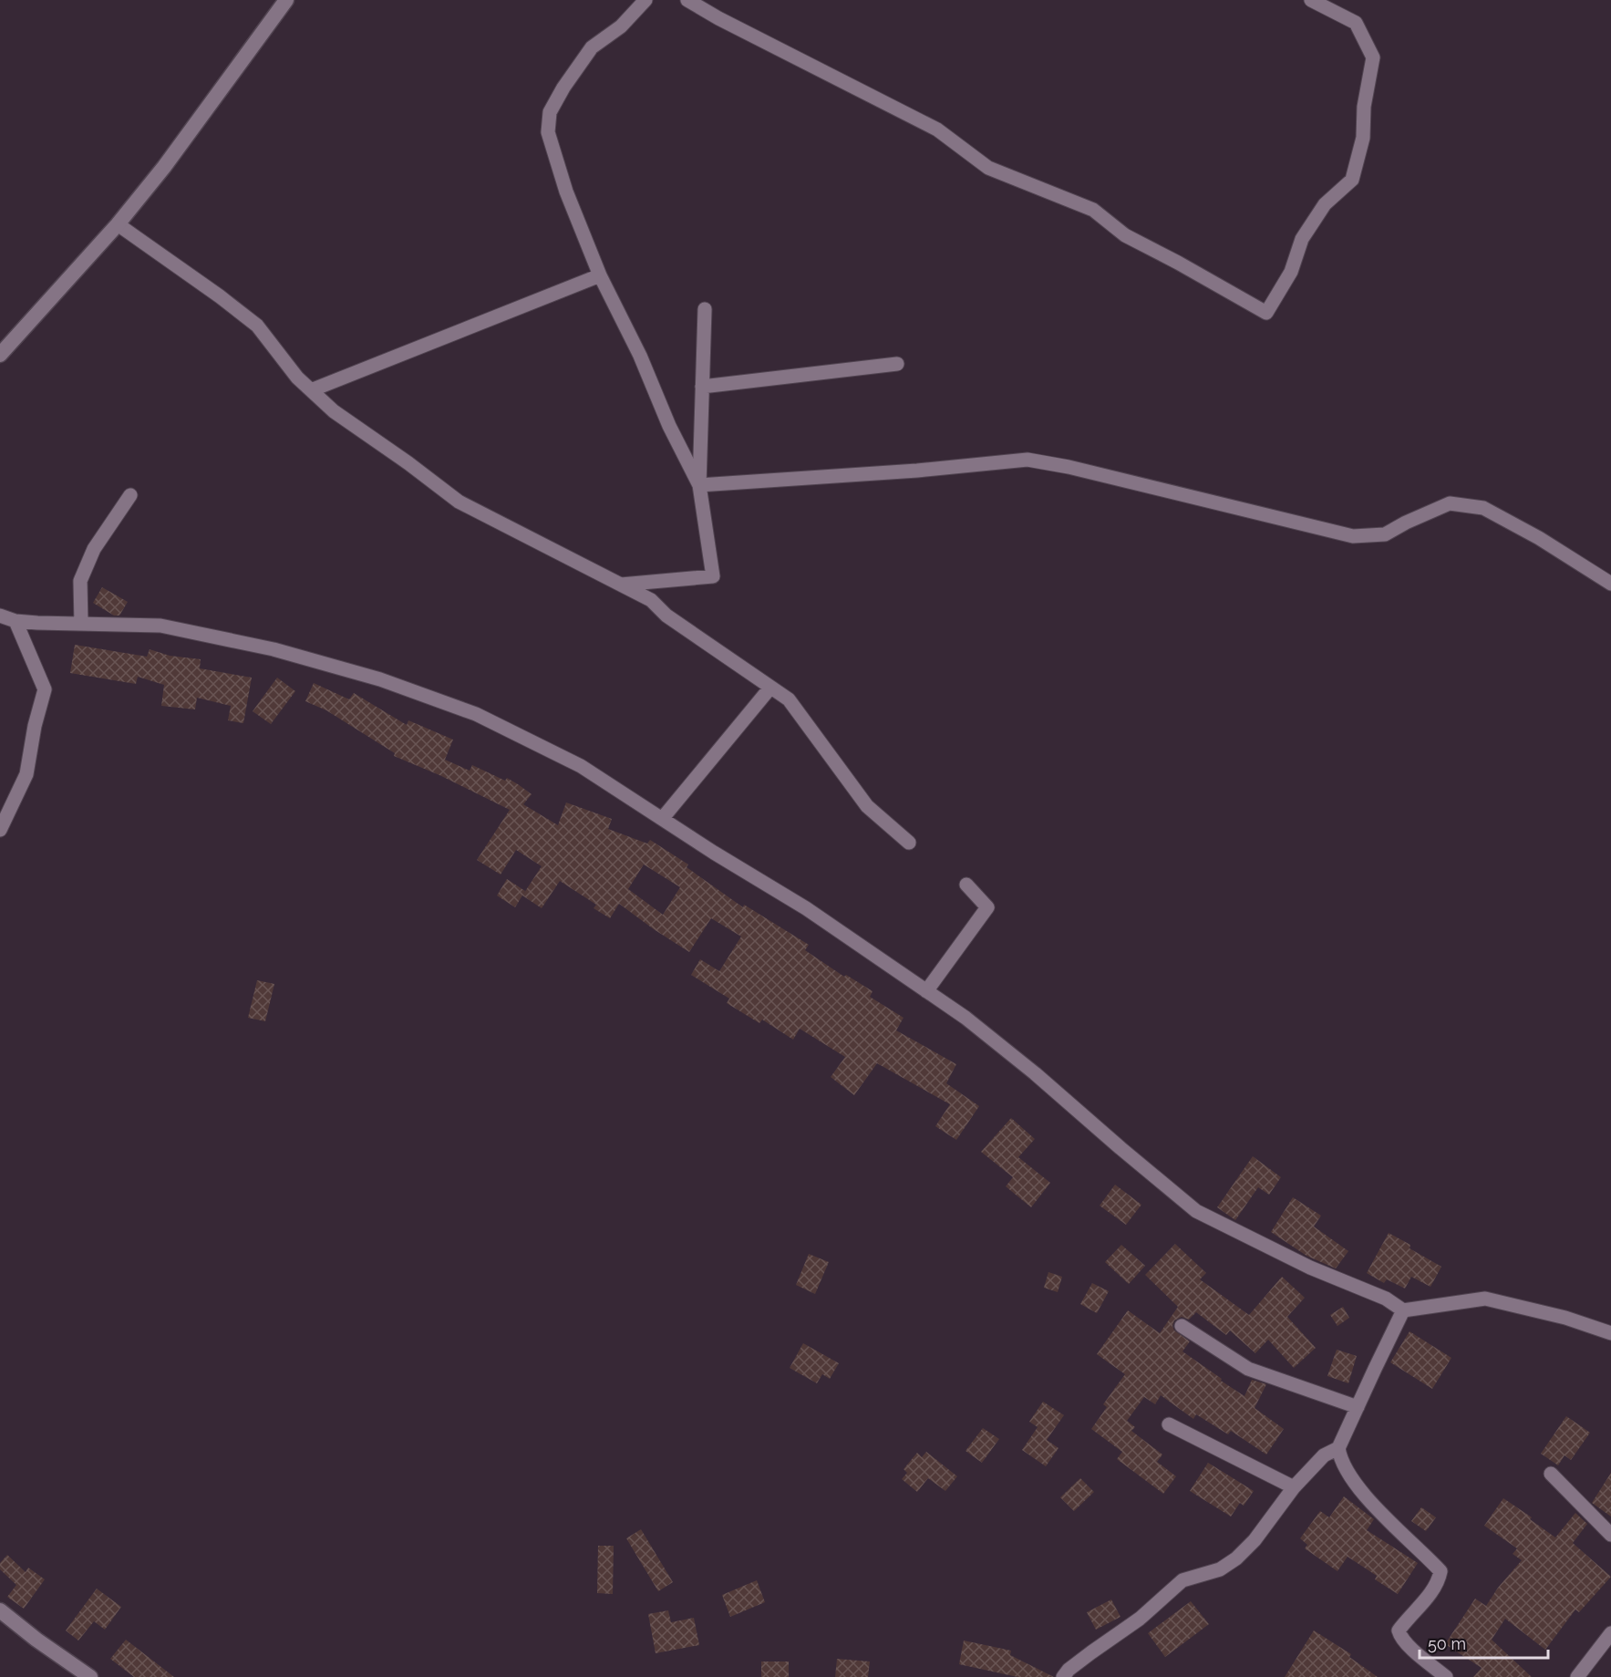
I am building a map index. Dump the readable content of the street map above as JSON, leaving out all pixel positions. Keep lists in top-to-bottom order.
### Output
{
  "scale_bar": "50 m"
}
